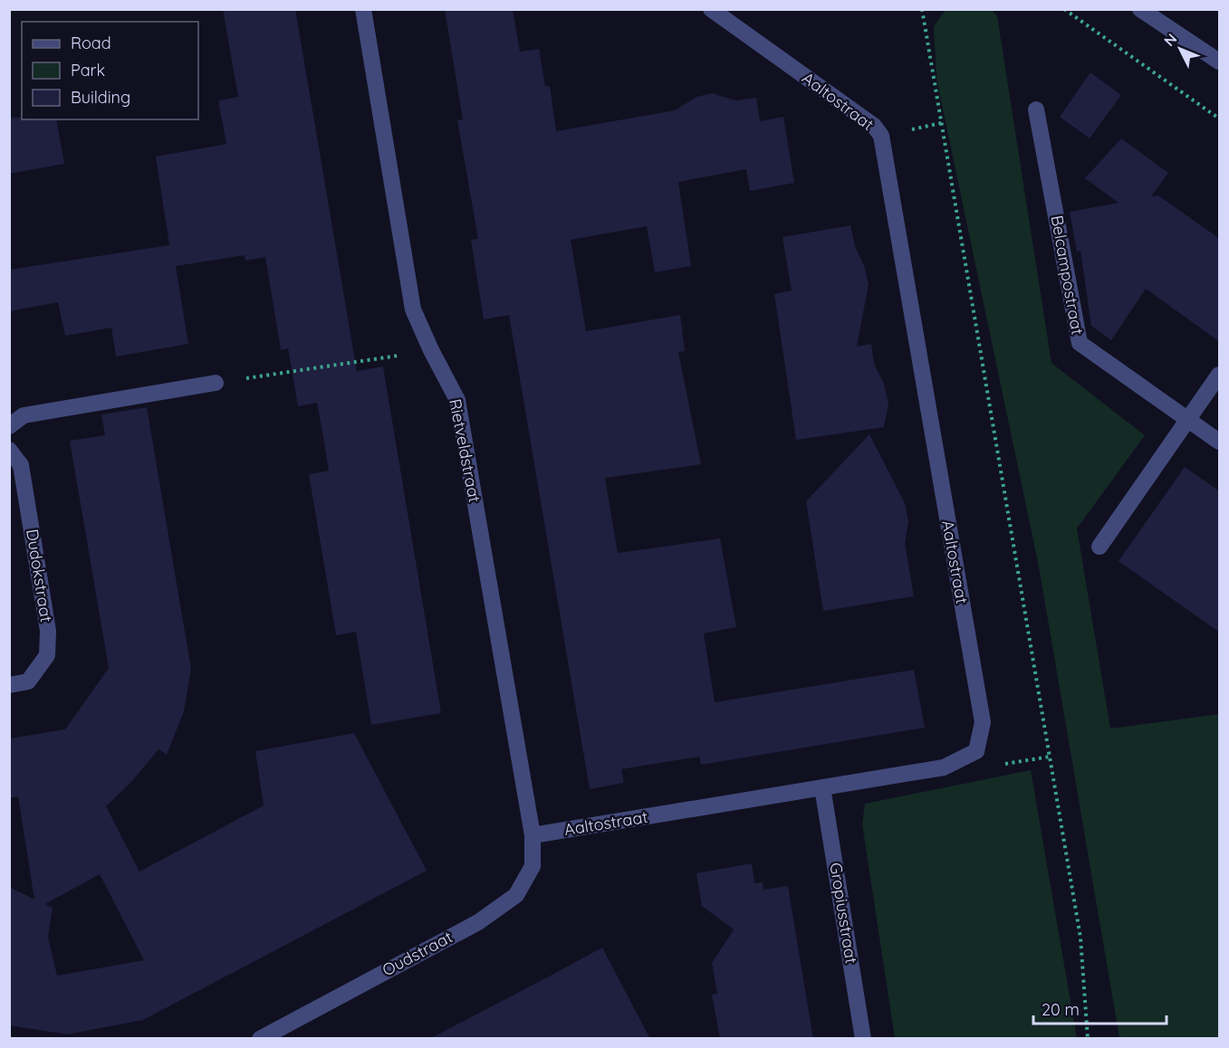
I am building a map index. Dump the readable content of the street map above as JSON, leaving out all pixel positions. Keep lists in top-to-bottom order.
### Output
{
  "streets": {
    "street": [
      "Aaltostraat",
      "Belcampostraat",
      "Rietveldstraat",
      "Dudokstraat",
      "Gropiusstraat",
      "Oudstraat"
    ]
  },
  "crossings": [
    ["Aaltostraat", "Rietveldstraat"],
    ["Aaltostraat", "Gropiusstraat"],
    ["Aaltostraat", "Oudstraat"],
    ["Rietveldstraat", "Oudstraat"]
  ],
  "legend": ["Road", "Park", "Building"],
  "scale_bar": "20 m",
  "north": "top left"
}
